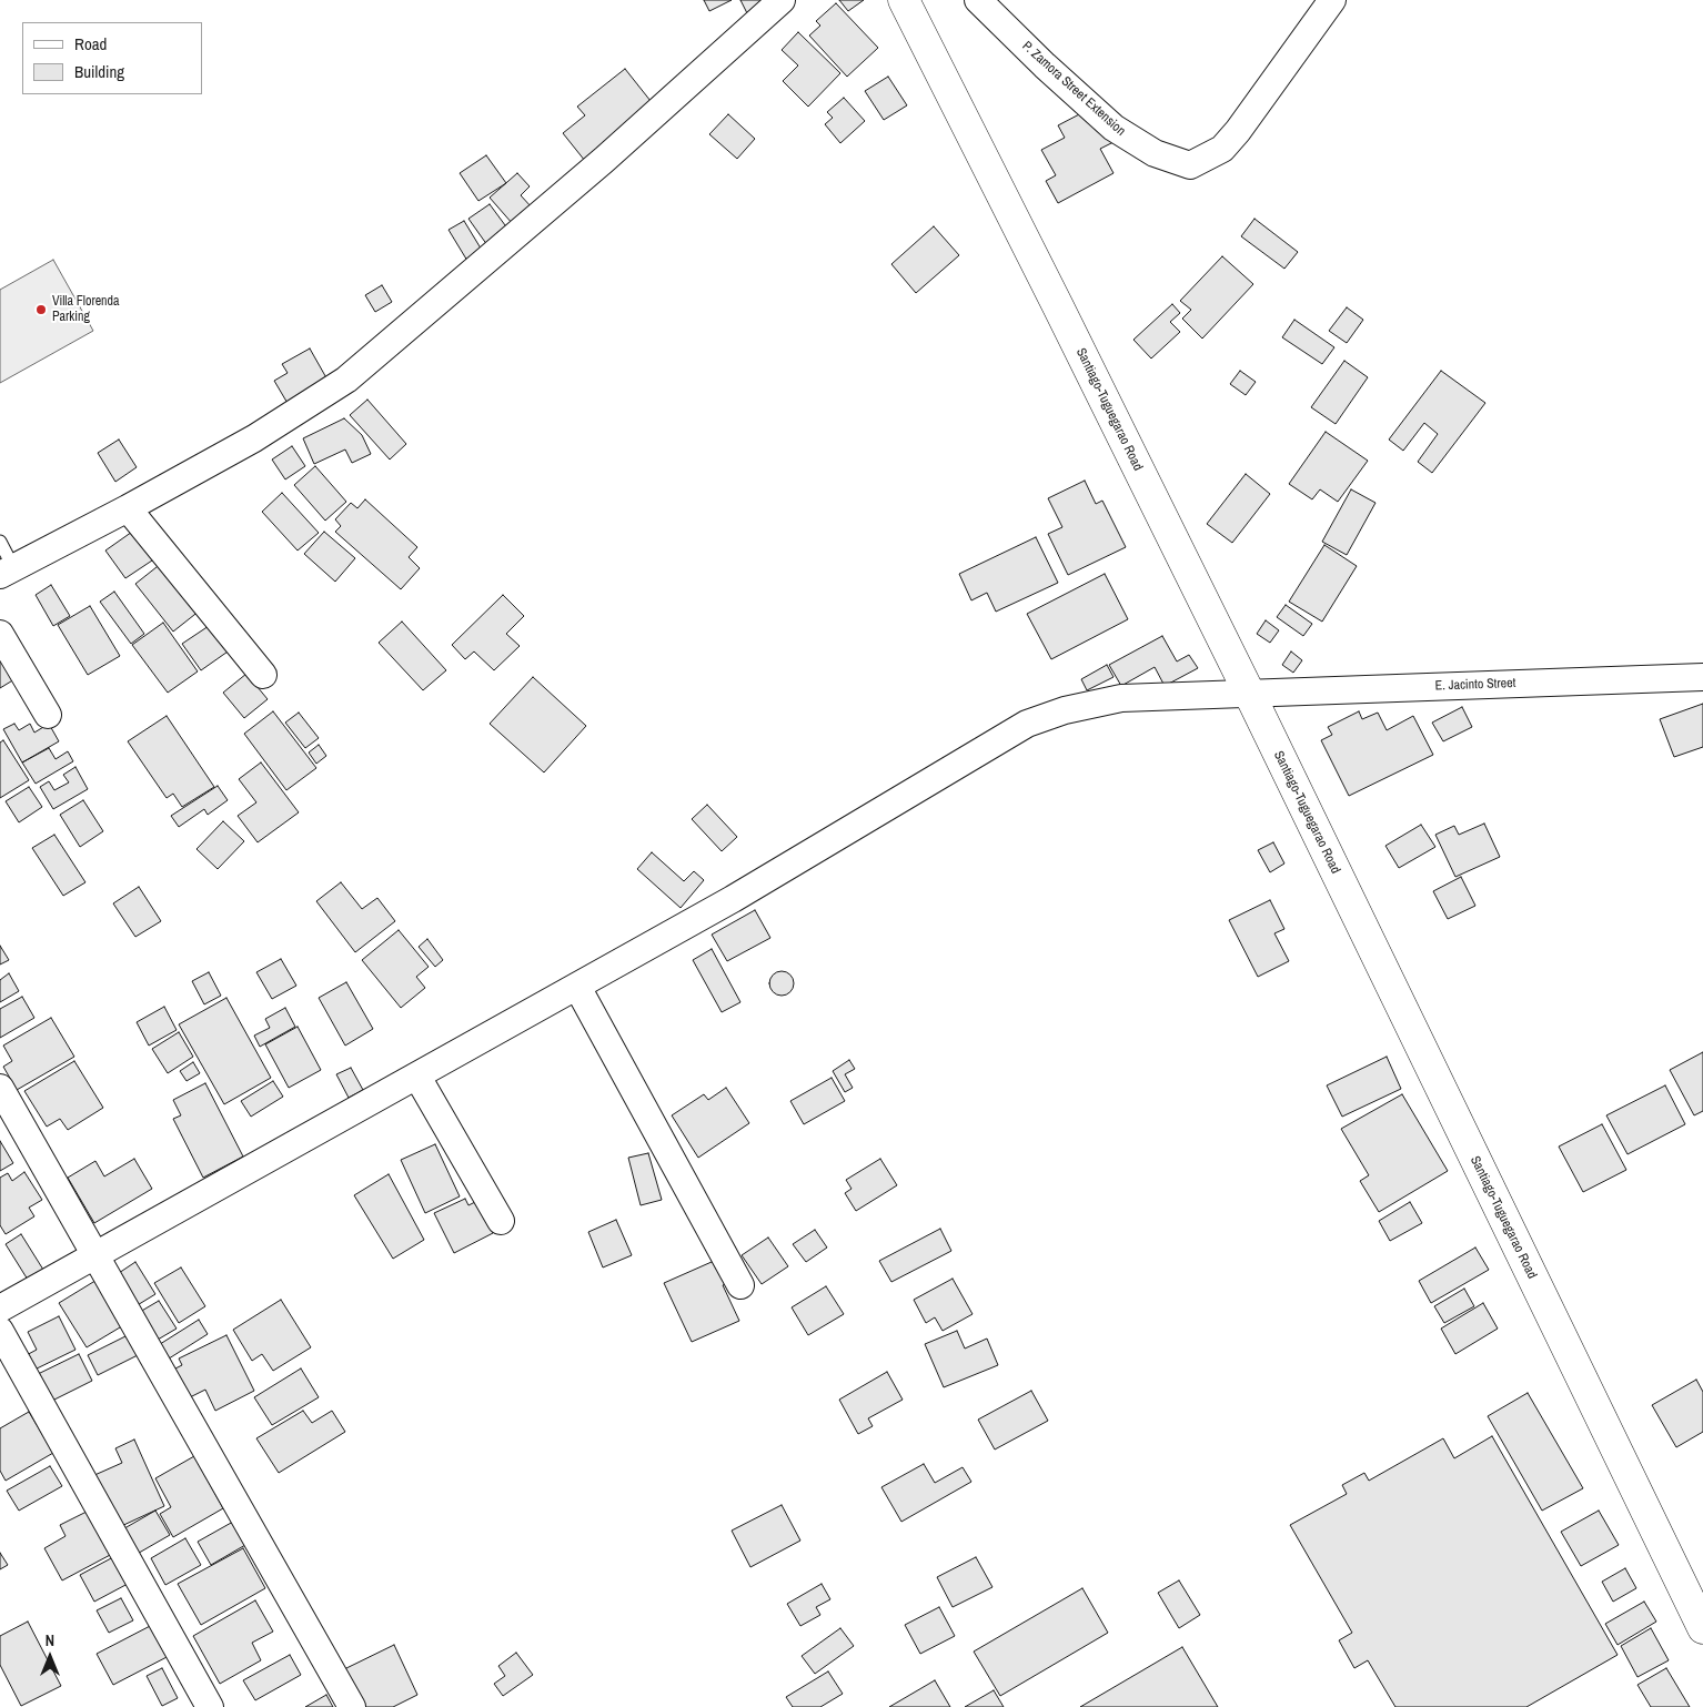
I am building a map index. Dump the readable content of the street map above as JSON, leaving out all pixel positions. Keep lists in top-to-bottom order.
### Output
{
  "streets": {
    "highway": ["Santiago-Tuguegarao Road"],
    "street": ["P. Zamora Street Extension", "E. Jacinto Street"]
  },
  "crossings": [
    ["Santiago-Tuguegarao Road", "E. Jacinto Street"]
  ],
  "places": ["Villa Florenda Parking"],
  "legend": ["Road", "Building"],
  "north": "top"
}
